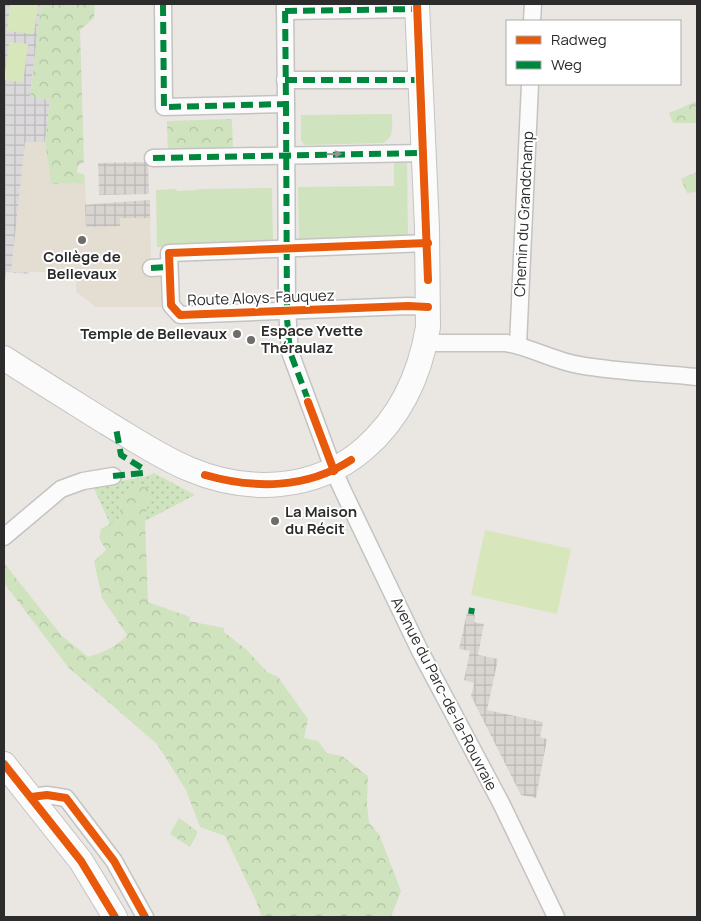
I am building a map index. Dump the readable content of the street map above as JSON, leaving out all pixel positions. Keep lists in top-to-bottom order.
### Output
{
  "streets": {
    "street": ["Chemin du Grandchamp", "Route Aloys-Fauquez", "Avenue du Parc-de-la-Rouvraie"]
  },
  "crossings": [
    ["Route Aloys-Fauquez", "Avenue du Parc-de-la-Rouvraie"]
  ],
  "places": [
    "Collège de Bellevaux",
    "Temple de Bellevaux",
    "Espace Yvette Théraulaz",
    "La Maison du Récit"
  ],
  "legend": ["Radweg", "Weg"]
}
